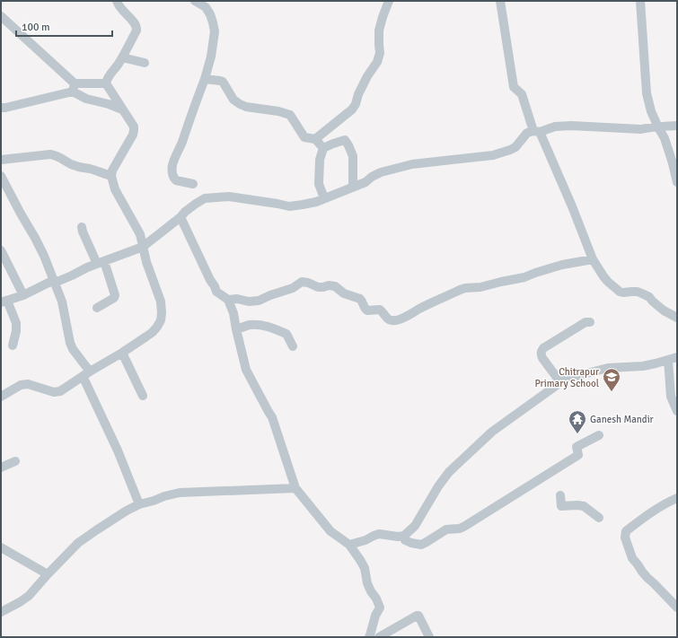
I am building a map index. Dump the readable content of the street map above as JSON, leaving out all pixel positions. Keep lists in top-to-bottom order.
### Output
{
  "places": {
    "school or university": ["Chitrapur Primary School"],
    "temple": ["Ganesh Mandir"]
  },
  "scale_bar": "100 m"
}
